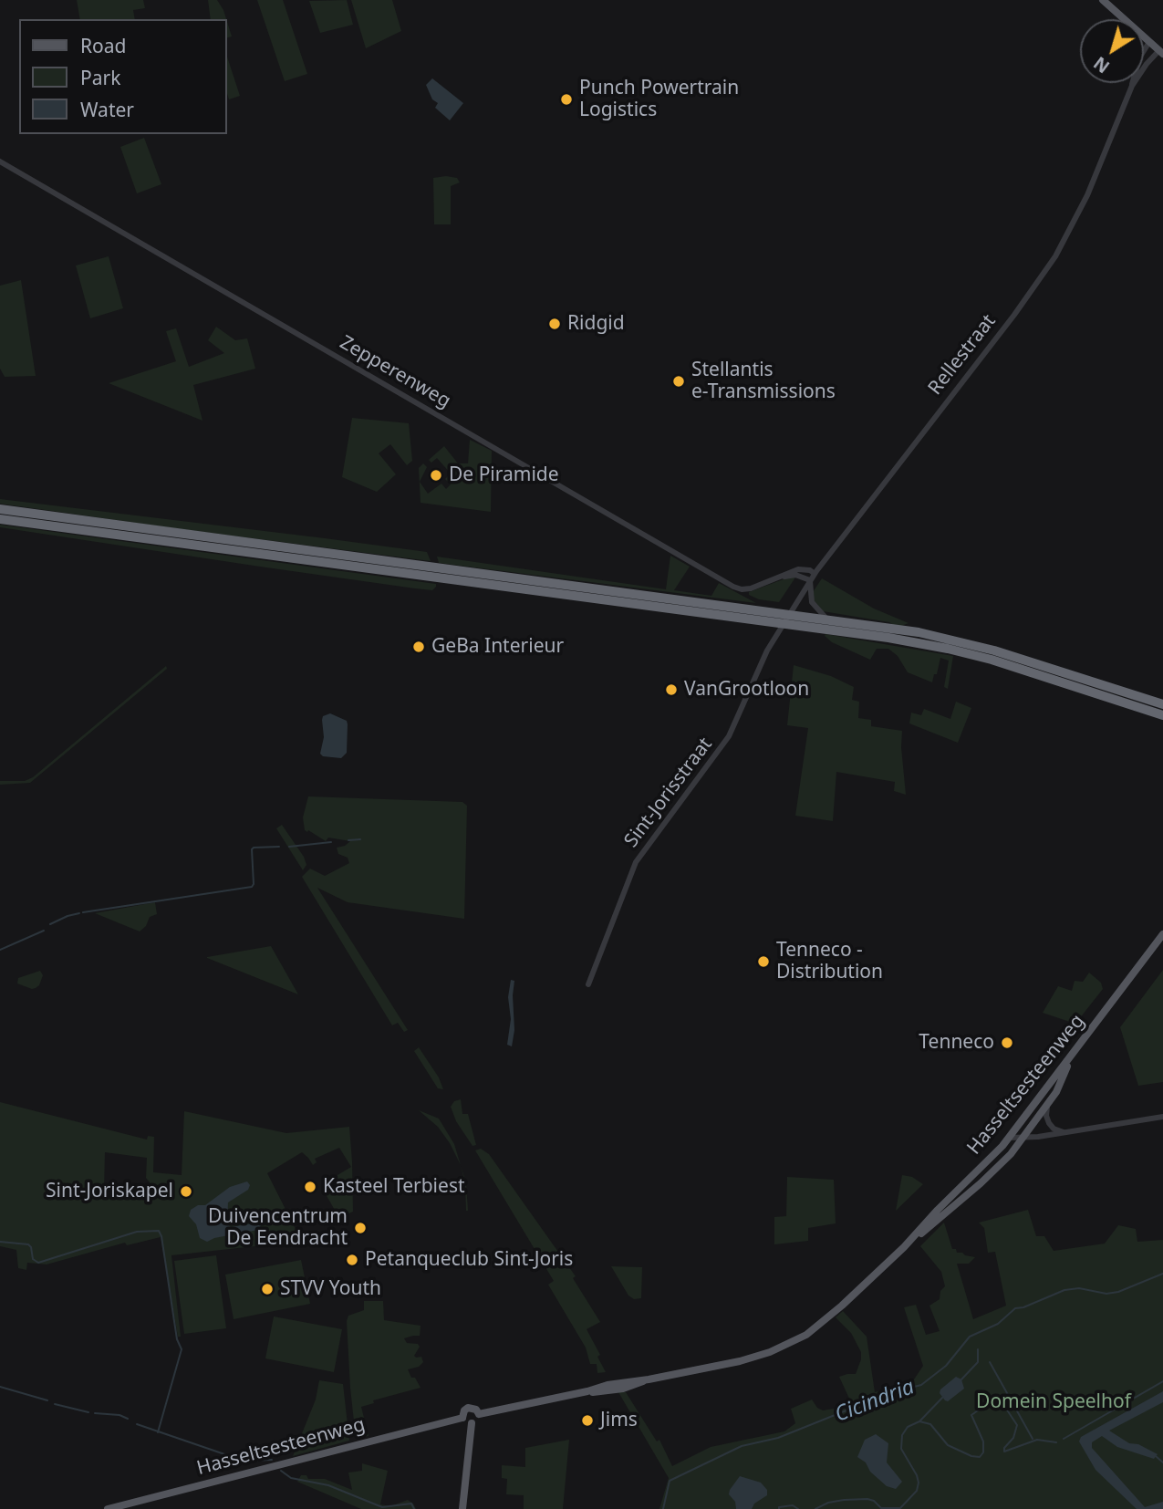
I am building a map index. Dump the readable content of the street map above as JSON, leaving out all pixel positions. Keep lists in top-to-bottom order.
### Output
{
  "streets": {
    "main road": ["Hasseltsesteenweg"],
    "street": ["Rellestraat", "Zepperenweg", "Sint-Jorisstraat"]
  },
  "crossings": [
    ["Rellestraat", "Zepperenweg"],
    ["Rellestraat", "Sint-Jorisstraat"]
  ],
  "water": ["Cicindria"],
  "parks": ["Domein Speelhof"],
  "places": [
    "Punch Powertrain Logistics",
    "Ridgid",
    "Stellantis e-Transmissions",
    "De Piramide",
    "GeBa Interieur",
    "VanGrootloon",
    "Tenneco - Distribution",
    "Tenneco",
    "Kasteel Terbiest",
    "Sint-Joriskapel",
    "Duivencentrum De Eendracht",
    "Petanqueclub Sint-Joris",
    "STVV Youth",
    "Jims"
  ],
  "legend": ["Road", "Park", "Water"],
  "north": "bottom left"
}
